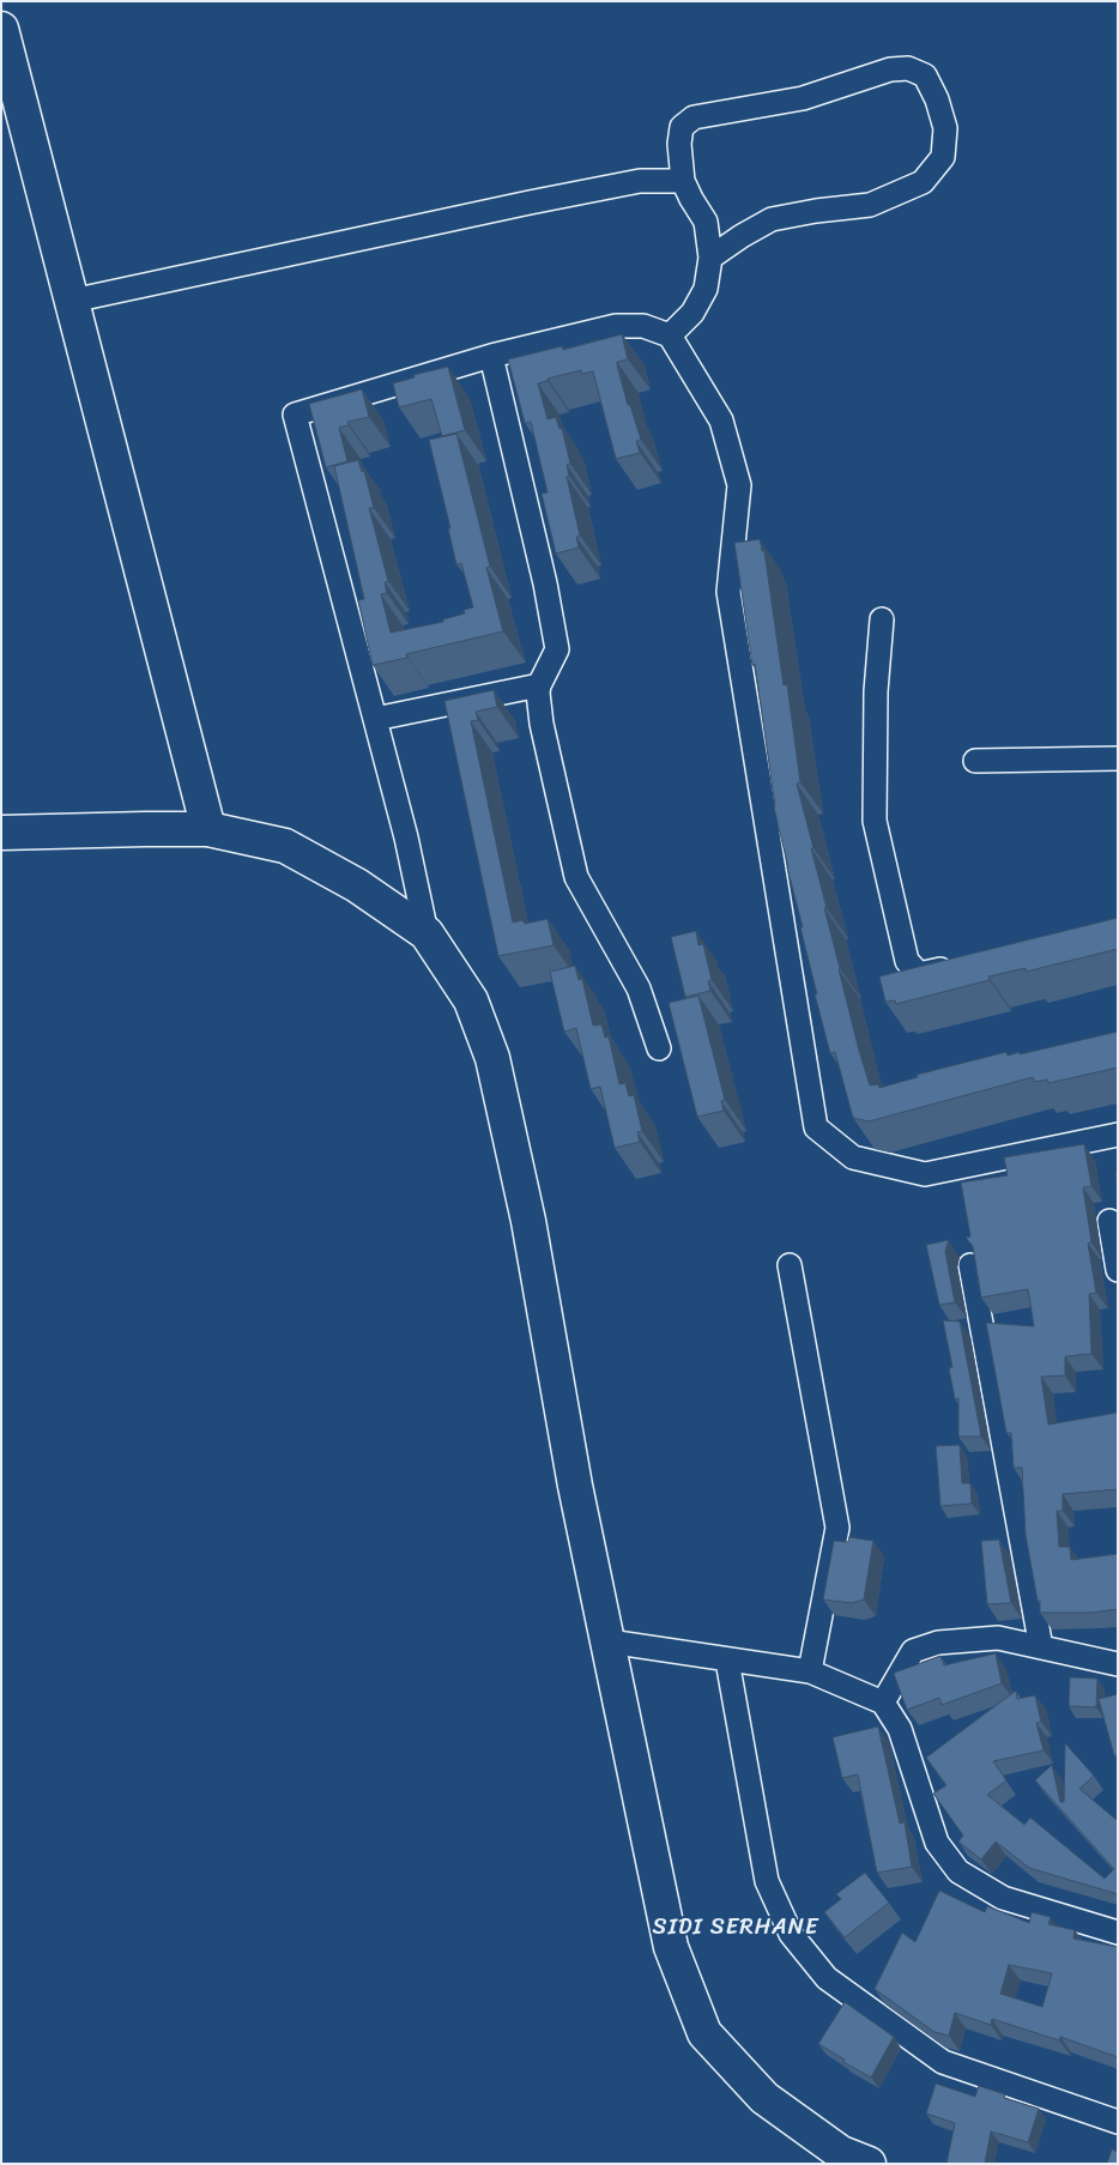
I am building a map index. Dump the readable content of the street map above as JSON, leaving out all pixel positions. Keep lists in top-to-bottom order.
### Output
{
  "districts": ["SIDI SERHANE"]
}
